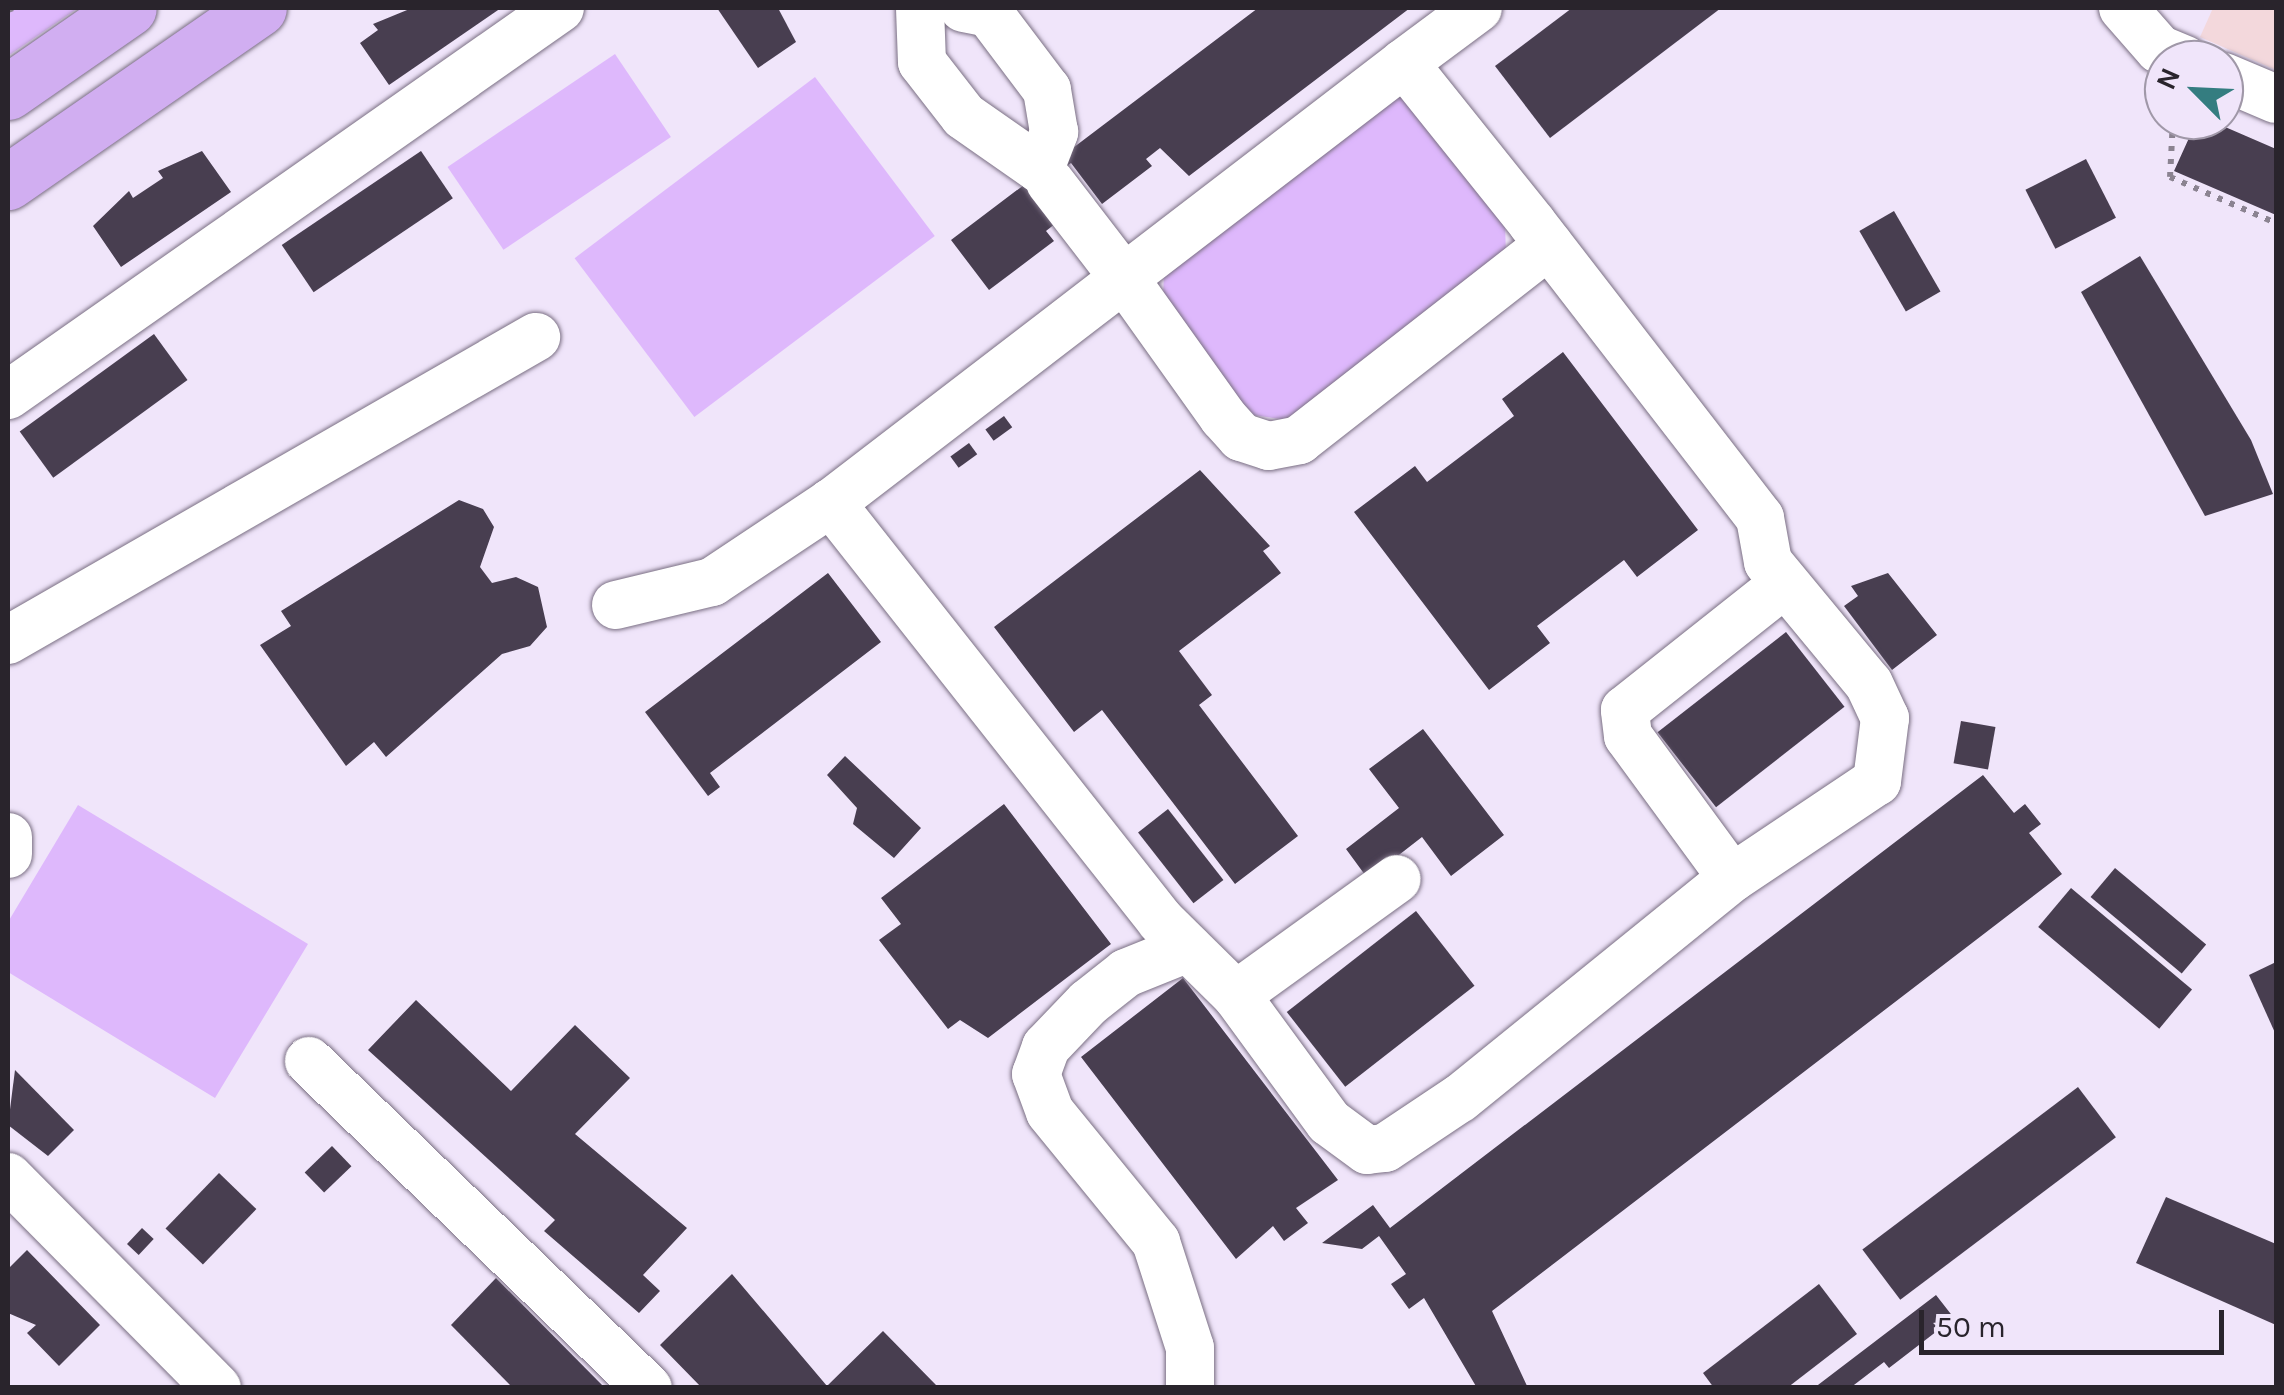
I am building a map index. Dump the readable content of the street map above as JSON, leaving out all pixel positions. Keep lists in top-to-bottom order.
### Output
{
  "scale_bar": "50 m",
  "north": "top left"
}
